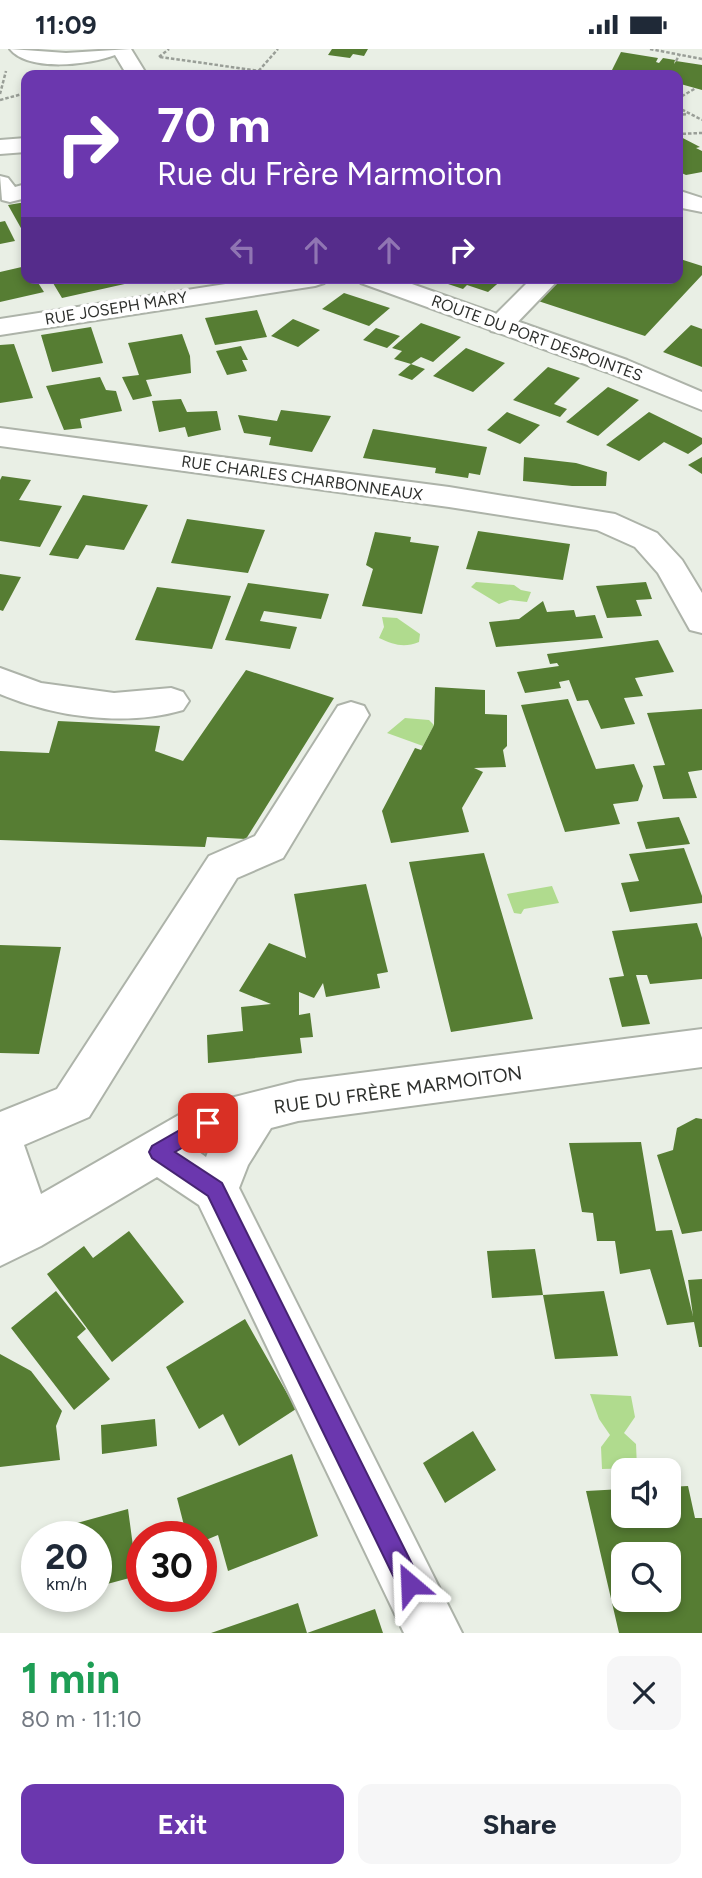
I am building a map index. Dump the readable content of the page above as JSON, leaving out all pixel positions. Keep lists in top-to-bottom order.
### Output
{
  "streets": {
    "street": [
      "RUE JOSEPH MARY",
      "ROUTE DU PORT DESPOINTES",
      "RUE CHARLES CHARBONNEAUX",
      "RUE DU FRÈRE MARMOITON"
    ]
  },
  "page": {
    "status": "11:09",
    "turn": ["70 m", "Rue du Frère Marmoiton"],
    "speed": "20 km/h",
    "limit": "30",
    "heading": ["1 min", "80 m · 11:10"],
    "buttons": ["Exit", "Share"]
  }
}
